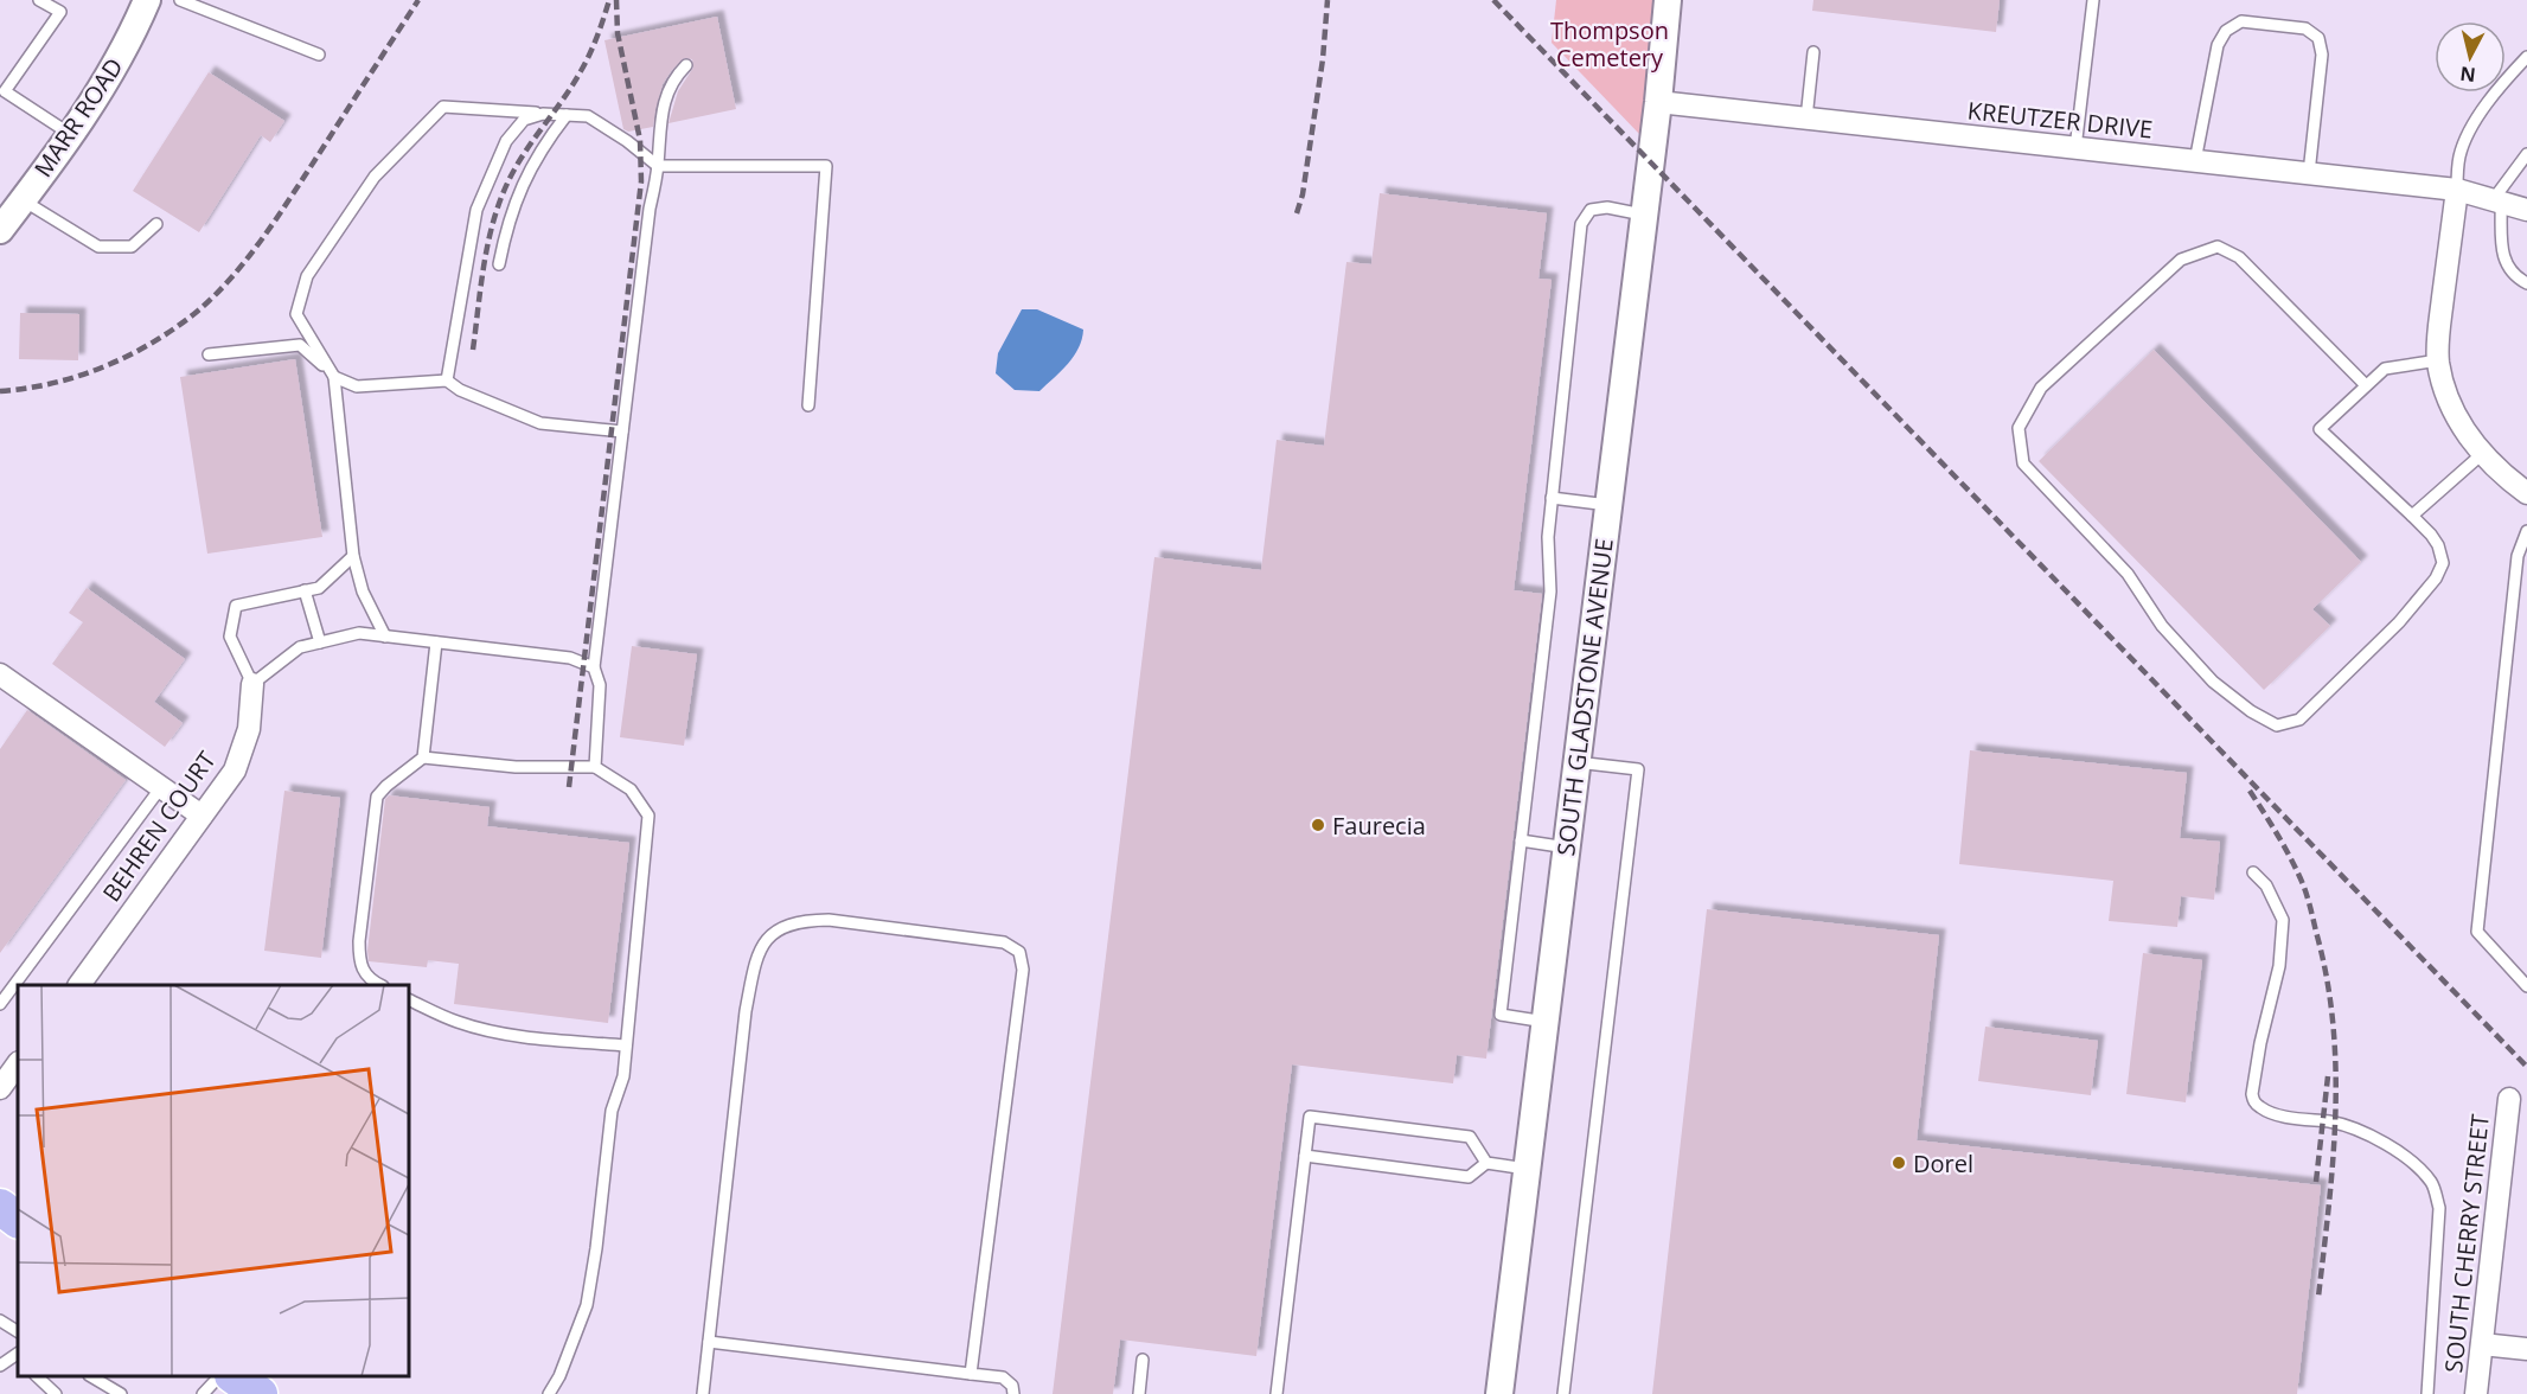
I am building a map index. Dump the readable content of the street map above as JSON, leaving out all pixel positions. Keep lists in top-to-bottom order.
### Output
{
  "streets": {
    "street": [
      "MARR ROAD",
      "KREUTZER DRIVE",
      "SOUTH GLADSTONE AVENUE",
      "BEHREN COURT",
      "SOUTH CHERRY STREET"
    ]
  },
  "crossings": [
    ["KREUTZER DRIVE", "SOUTH GLADSTONE AVENUE"]
  ],
  "parks": ["Thompson Cemetery"],
  "places": ["Faurecia", "Dorel"],
  "north": "bottom"
}
